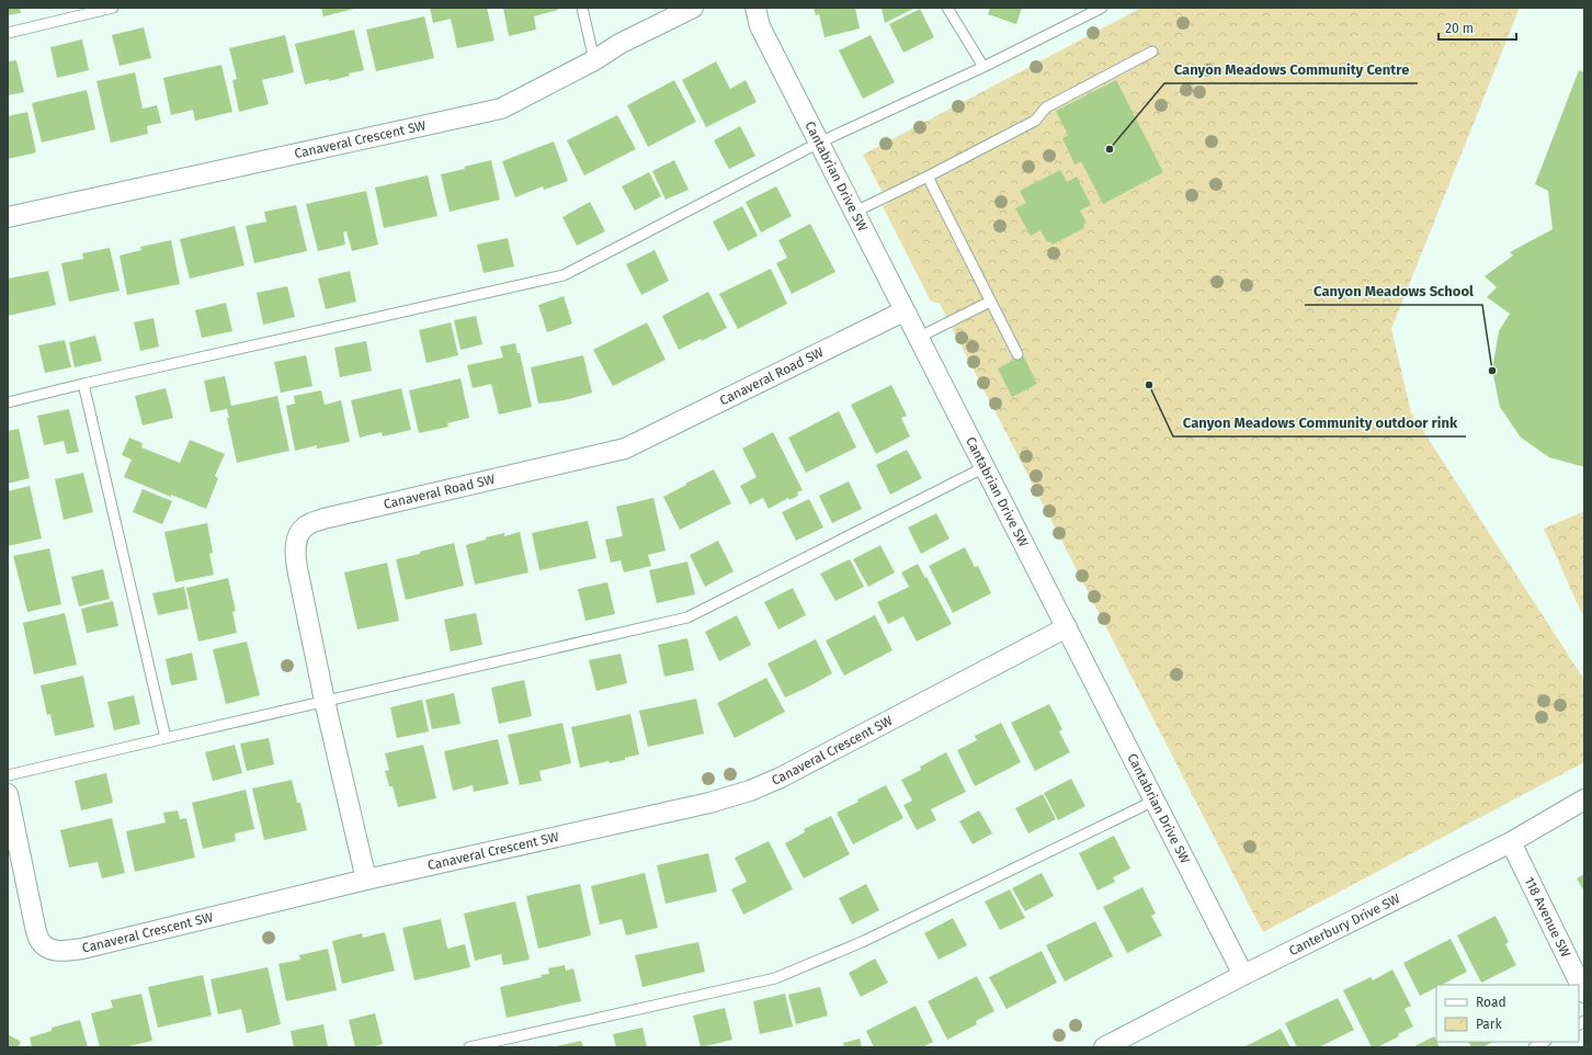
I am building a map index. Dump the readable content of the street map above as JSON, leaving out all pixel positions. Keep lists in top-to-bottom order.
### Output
{
  "streets": {
    "street": [
      "Canaveral Crescent SW",
      "Cantabrian Drive SW",
      "Canaveral Road SW",
      "118 Avenue SW",
      "Canterbury Drive SW"
    ]
  },
  "crossings": [
    ["Canaveral Crescent SW", "Cantabrian Drive SW"],
    ["Canaveral Crescent SW", "Canaveral Road SW"],
    ["Cantabrian Drive SW", "Canaveral Road SW"],
    ["Cantabrian Drive SW", "Canterbury Drive SW"],
    ["118 Avenue SW", "Canterbury Drive SW"]
  ],
  "places": ["Canyon Meadows Community Centre", "Canyon Meadows School", "Canyon Meadows Community outdoor rink"],
  "legend": ["Road", "Park"],
  "scale_bar": "20 m"
}
